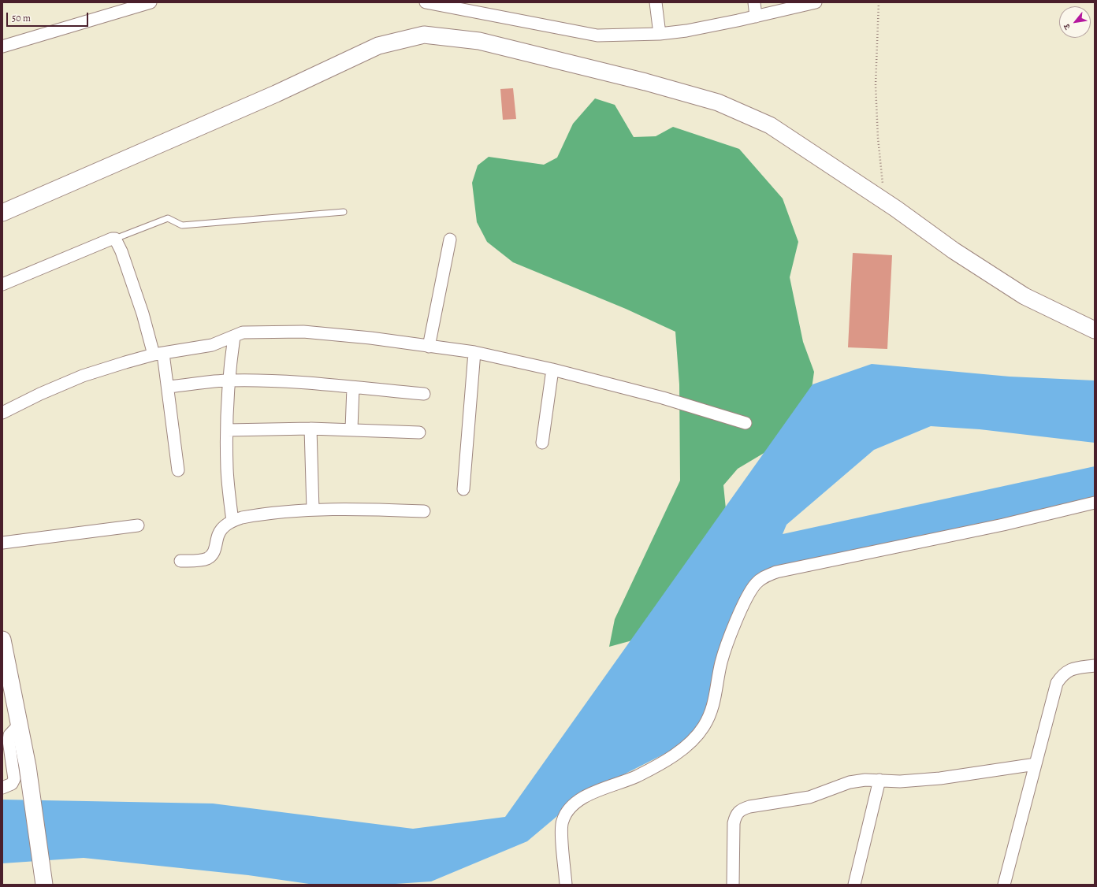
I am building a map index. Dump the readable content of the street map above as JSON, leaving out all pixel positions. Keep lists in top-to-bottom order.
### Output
{
  "scale_bar": "50 m",
  "north": "bottom left"
}
